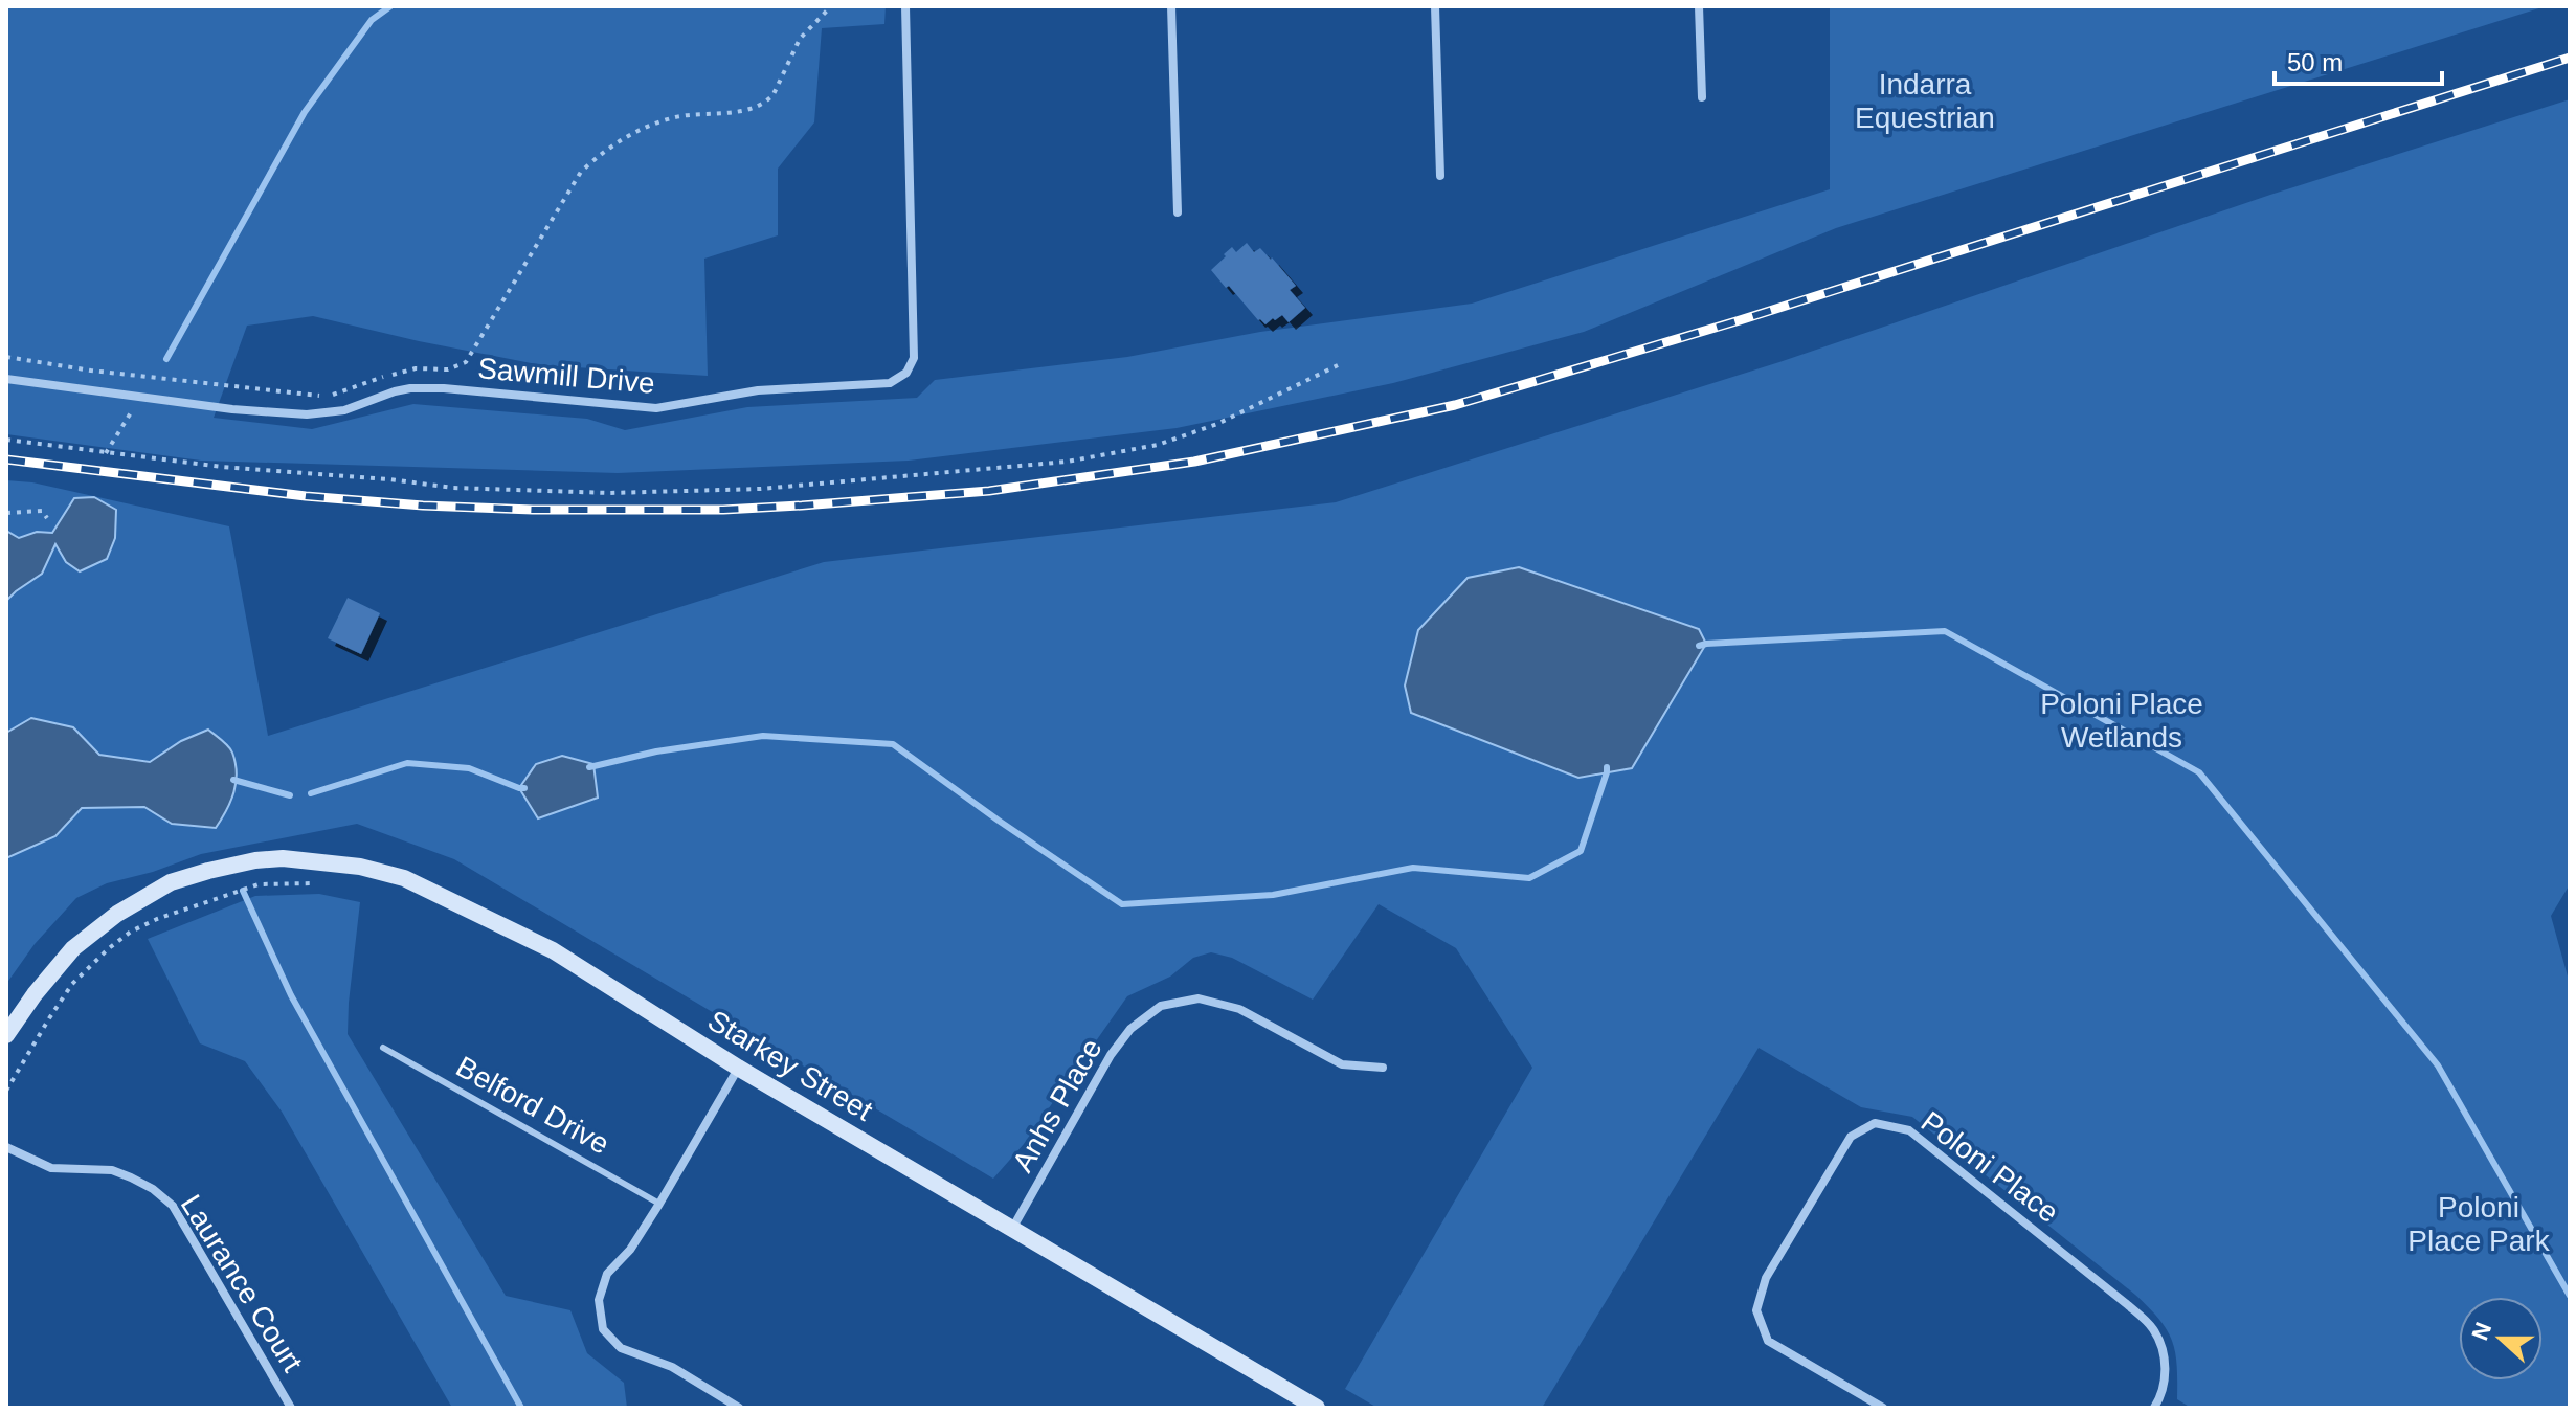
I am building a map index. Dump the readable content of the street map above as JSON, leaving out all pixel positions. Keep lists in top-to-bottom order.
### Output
{
  "streets": {
    "street": [
      "Sawmill Drive",
      "Starkey Street",
      "Anhs Place",
      "Poloni Place",
      "Laurance Court"
    ],
    "lane": ["Belford Drive"]
  },
  "crossings": [
    ["Starkey Street", "Anhs Place"]
  ],
  "parks": ["Indarra Equestrian", "Poloni Place Wetlands", "Poloni Place Park"],
  "scale_bar": "50 m",
  "north": "left"
}
